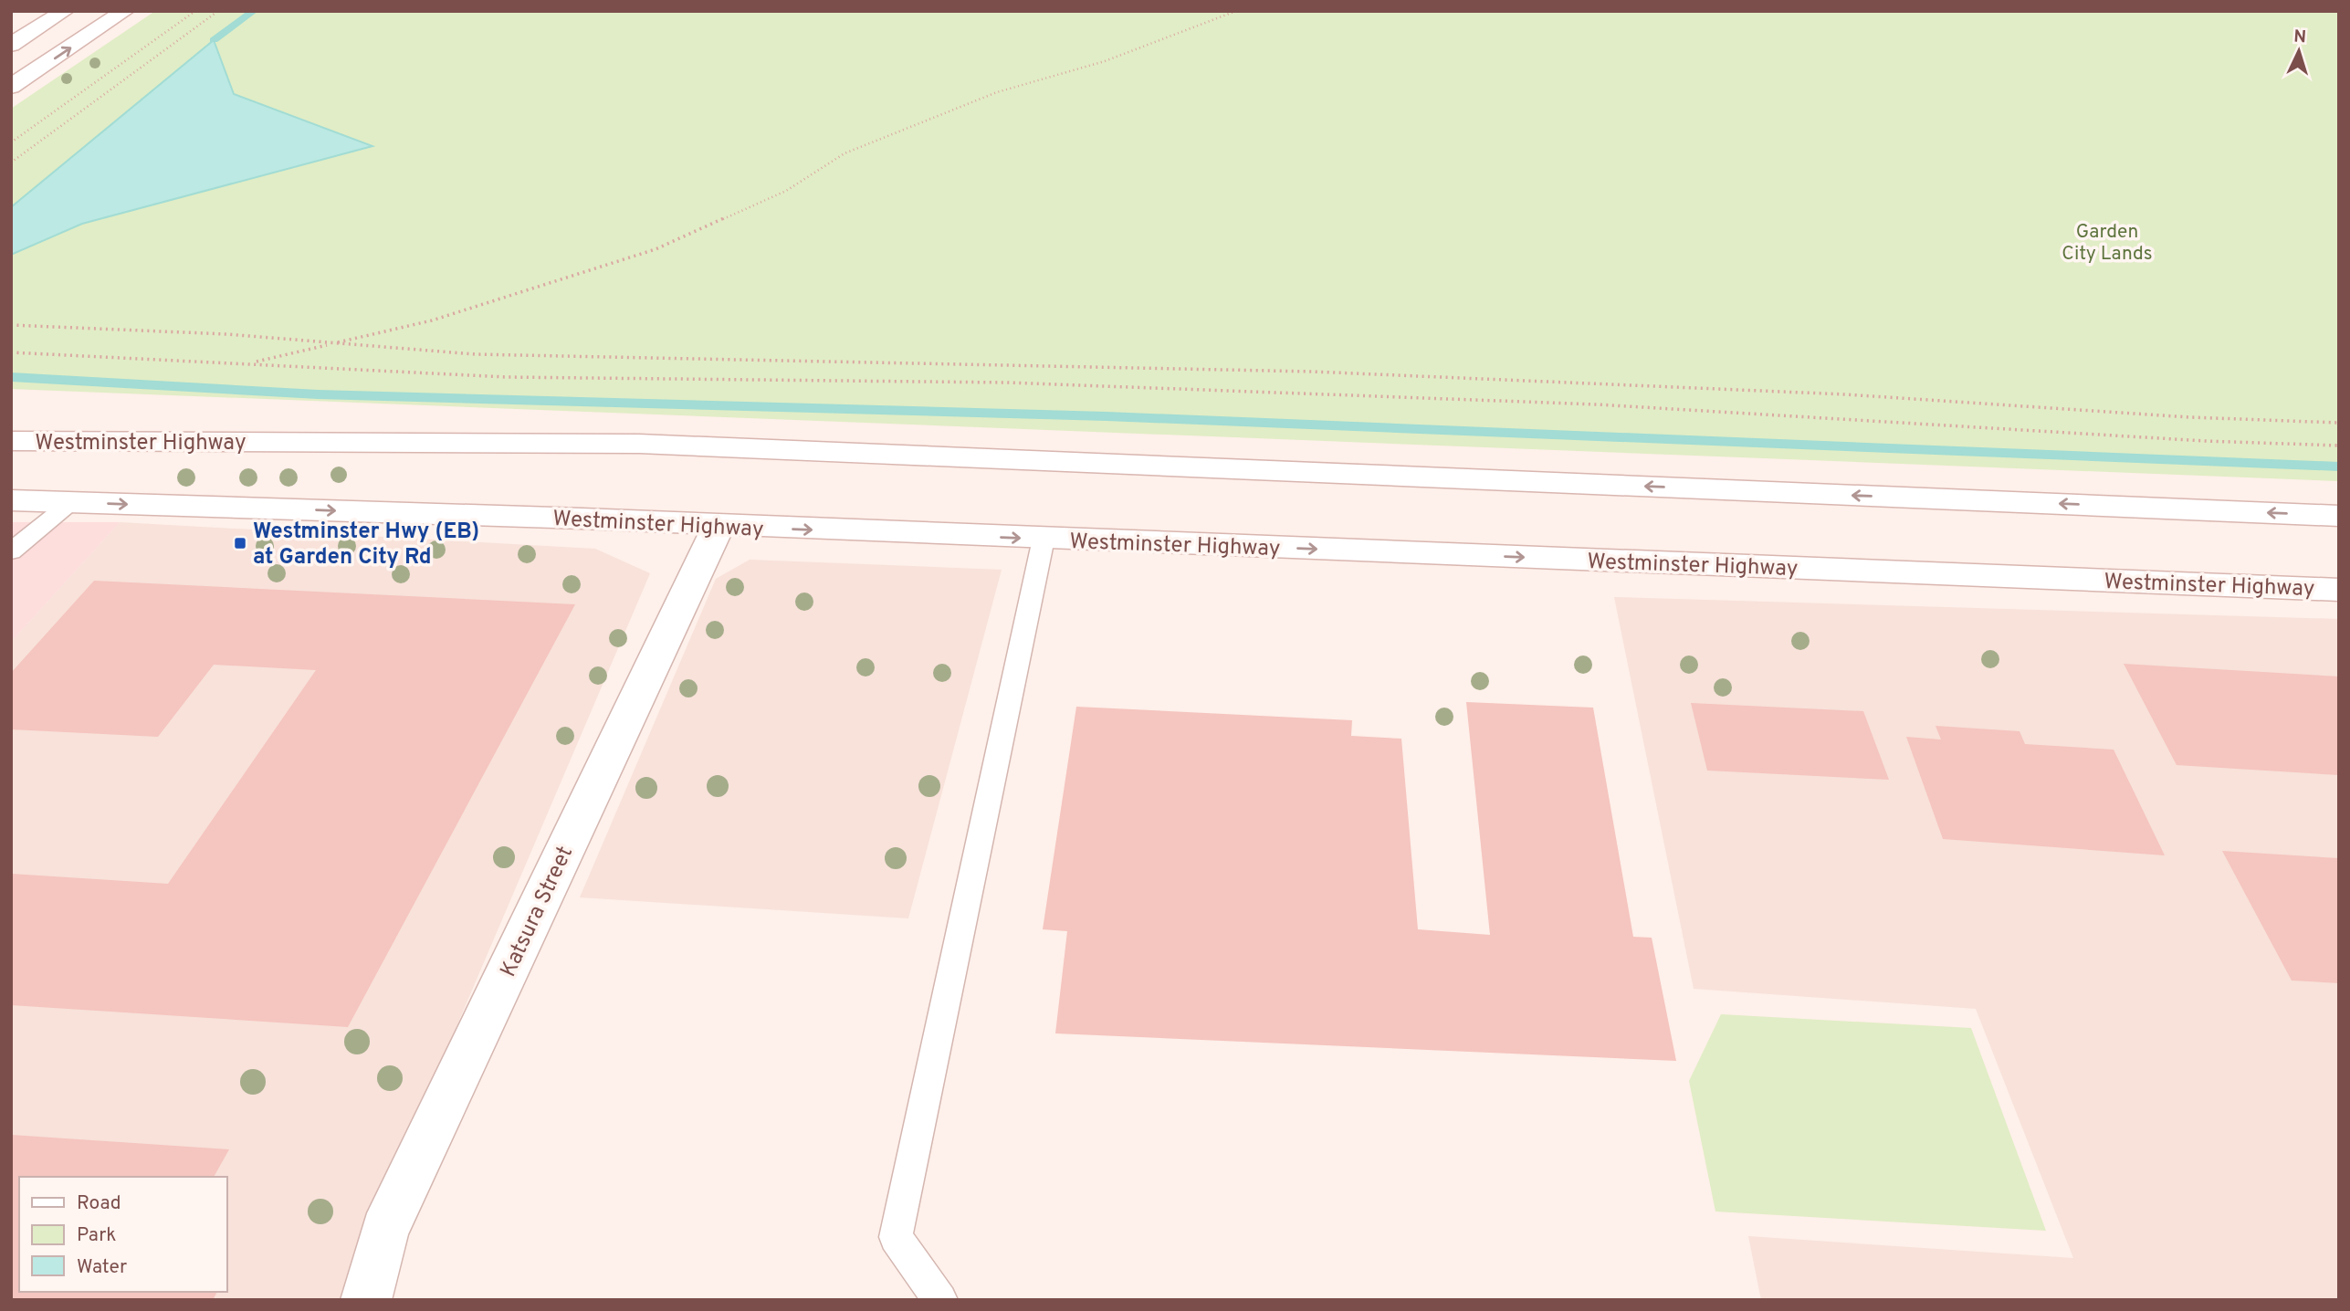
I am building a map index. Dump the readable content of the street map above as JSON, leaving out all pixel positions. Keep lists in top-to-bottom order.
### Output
{
  "streets": {
    "main road": ["Westminster Highway", "Katsura Street"]
  },
  "crossings": [
    ["Westminster Highway", "Katsura Street"]
  ],
  "parks": ["Garden City Lands"],
  "places": {
    "transit": ["Westminster Hwy (EB) at Garden City Rd"]
  },
  "legend": ["Road", "Park", "Water"],
  "north": "top"
}
